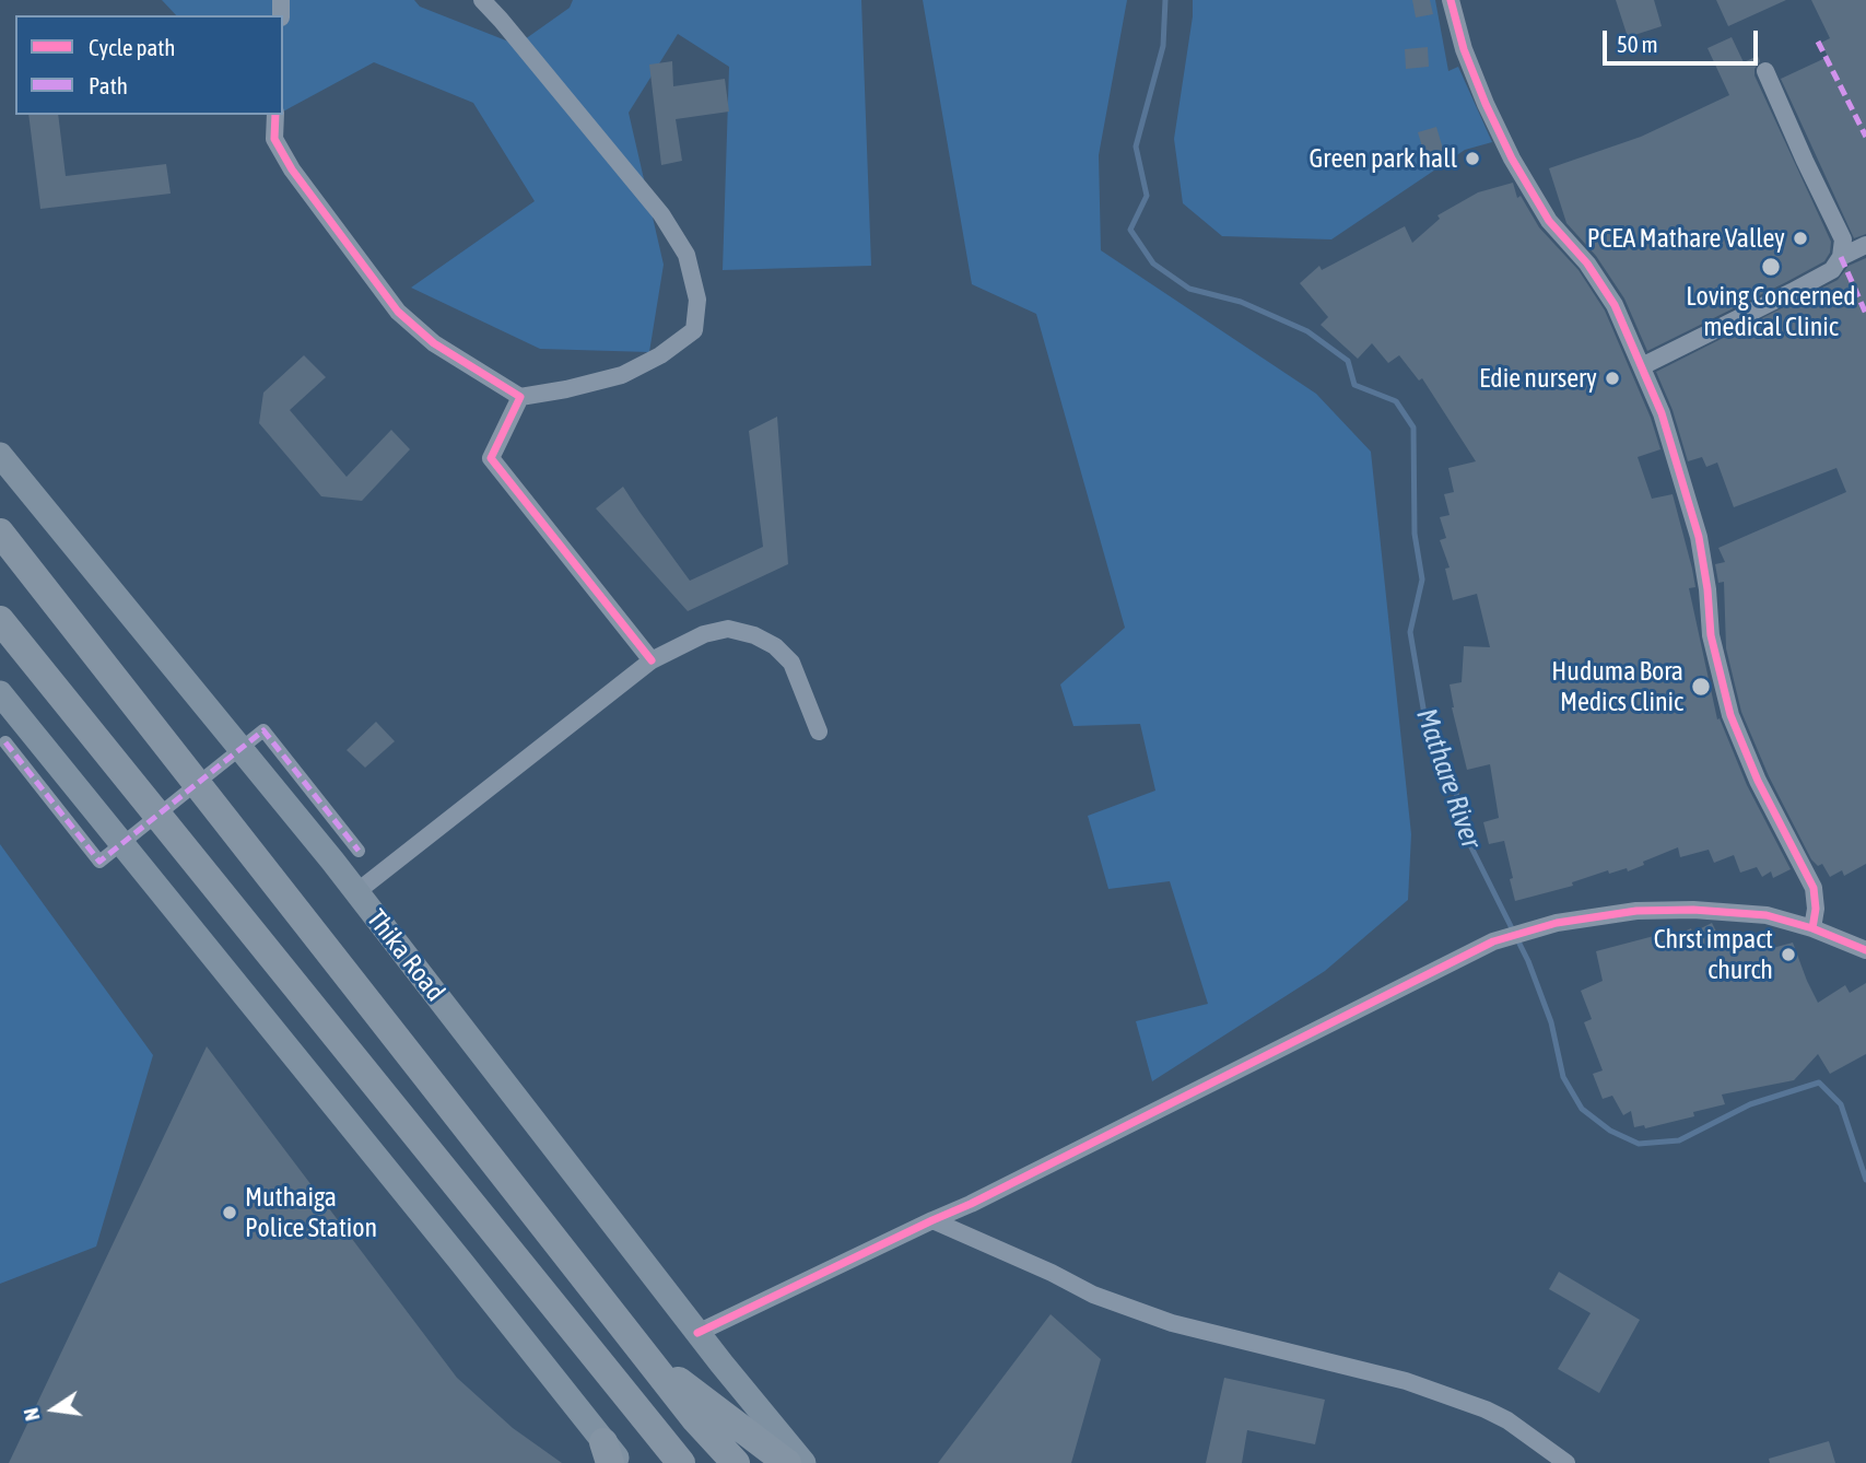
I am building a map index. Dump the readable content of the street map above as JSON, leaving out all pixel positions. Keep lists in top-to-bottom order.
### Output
{
  "streets": {
    "main road": ["Thika Road"]
  },
  "water": ["Mathare River"],
  "places": [
    "Green park hall",
    "PCEA Mathare Valley",
    "Loving Concerned medical Clinic",
    "Edie nursery",
    "Huduma Bora Medics Clinic",
    "Chrst impact church",
    "Muthaiga Police Station"
  ],
  "legend": ["Cycle path", "Path"],
  "scale_bar": "50 m",
  "north": "left"
}
